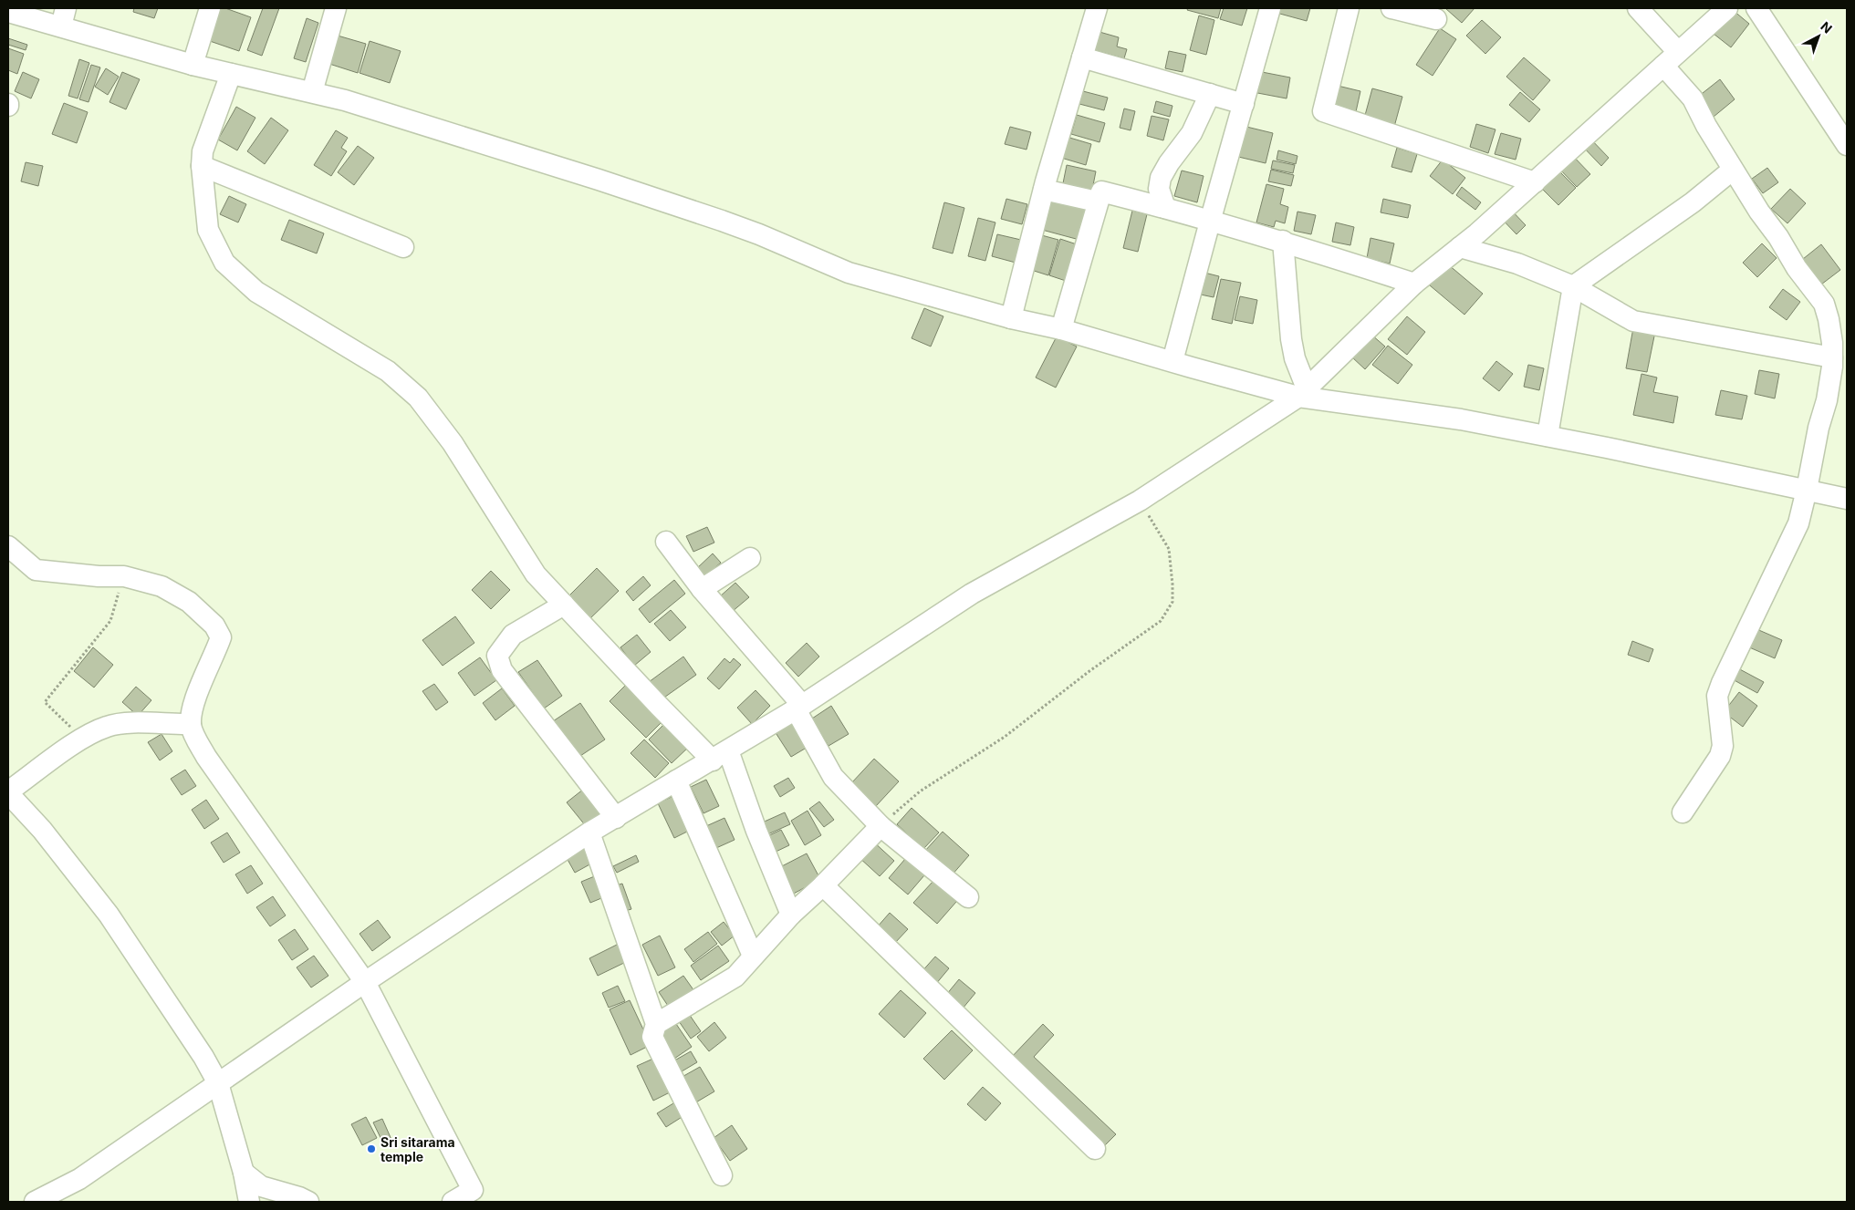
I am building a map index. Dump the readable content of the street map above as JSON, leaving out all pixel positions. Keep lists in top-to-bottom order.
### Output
{
  "places": ["Sri sitarama temple"],
  "north": "top right"
}
